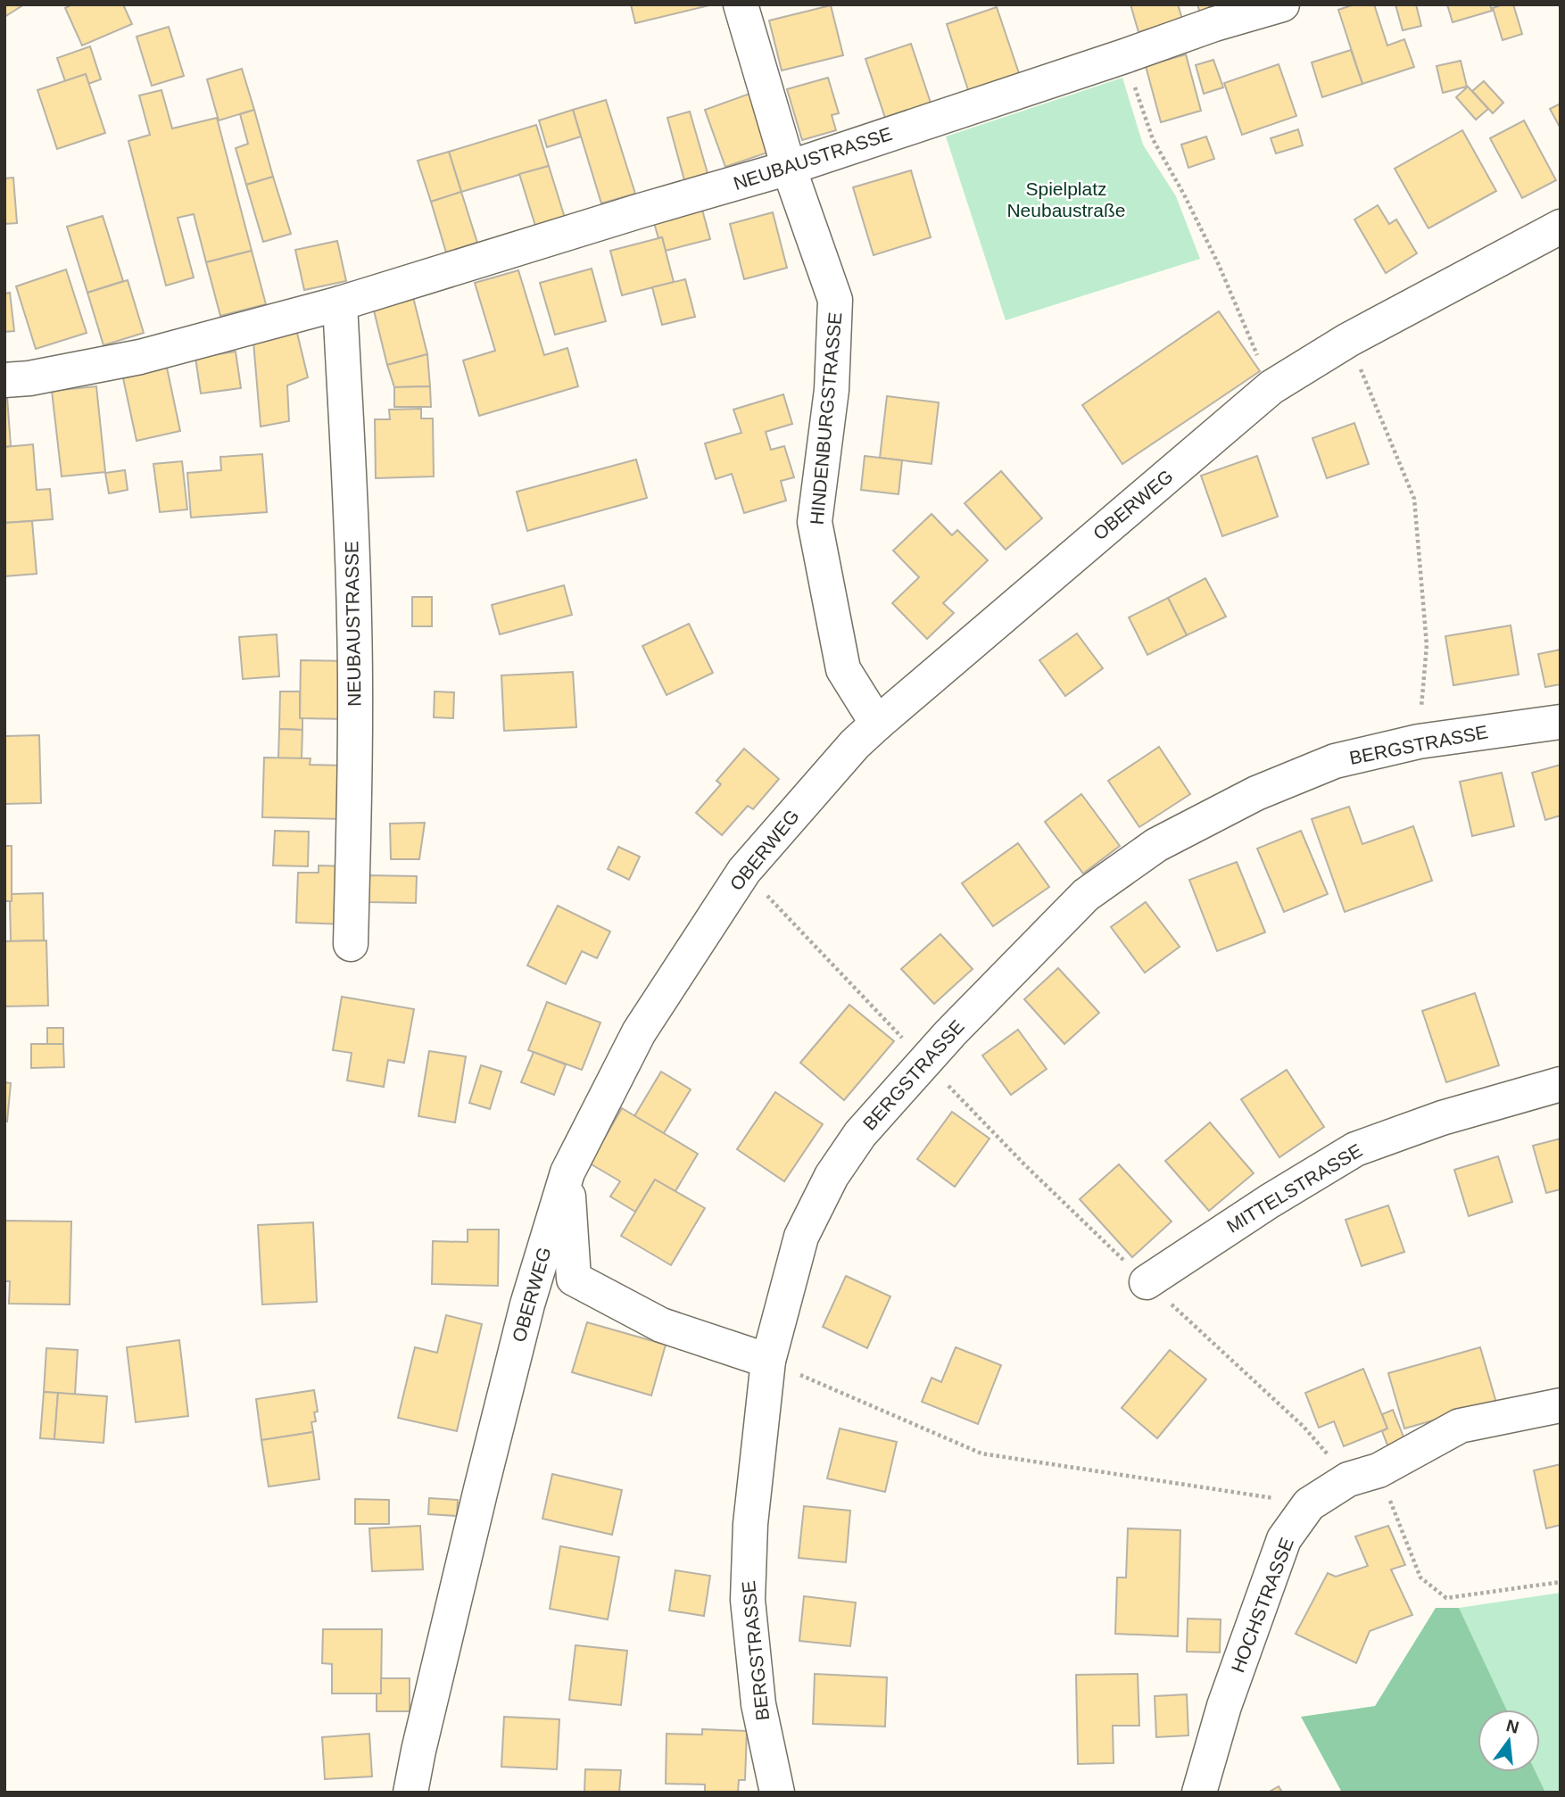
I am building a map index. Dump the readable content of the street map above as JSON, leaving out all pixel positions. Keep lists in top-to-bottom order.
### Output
{
  "streets": {
    "street": [
      "NEUBAUSTRASSE",
      "HINDENBURGSTRASSE",
      "OBERWEG",
      "BERGSTRASSE",
      "MITTELSTRASSE",
      "HOCHSTRASSE"
    ]
  },
  "crossings": [
    ["NEUBAUSTRASSE", "HINDENBURGSTRASSE"],
    ["HINDENBURGSTRASSE", "OBERWEG"]
  ],
  "parks": ["Spielplatz Neubaustraße"],
  "north": "top"
}
